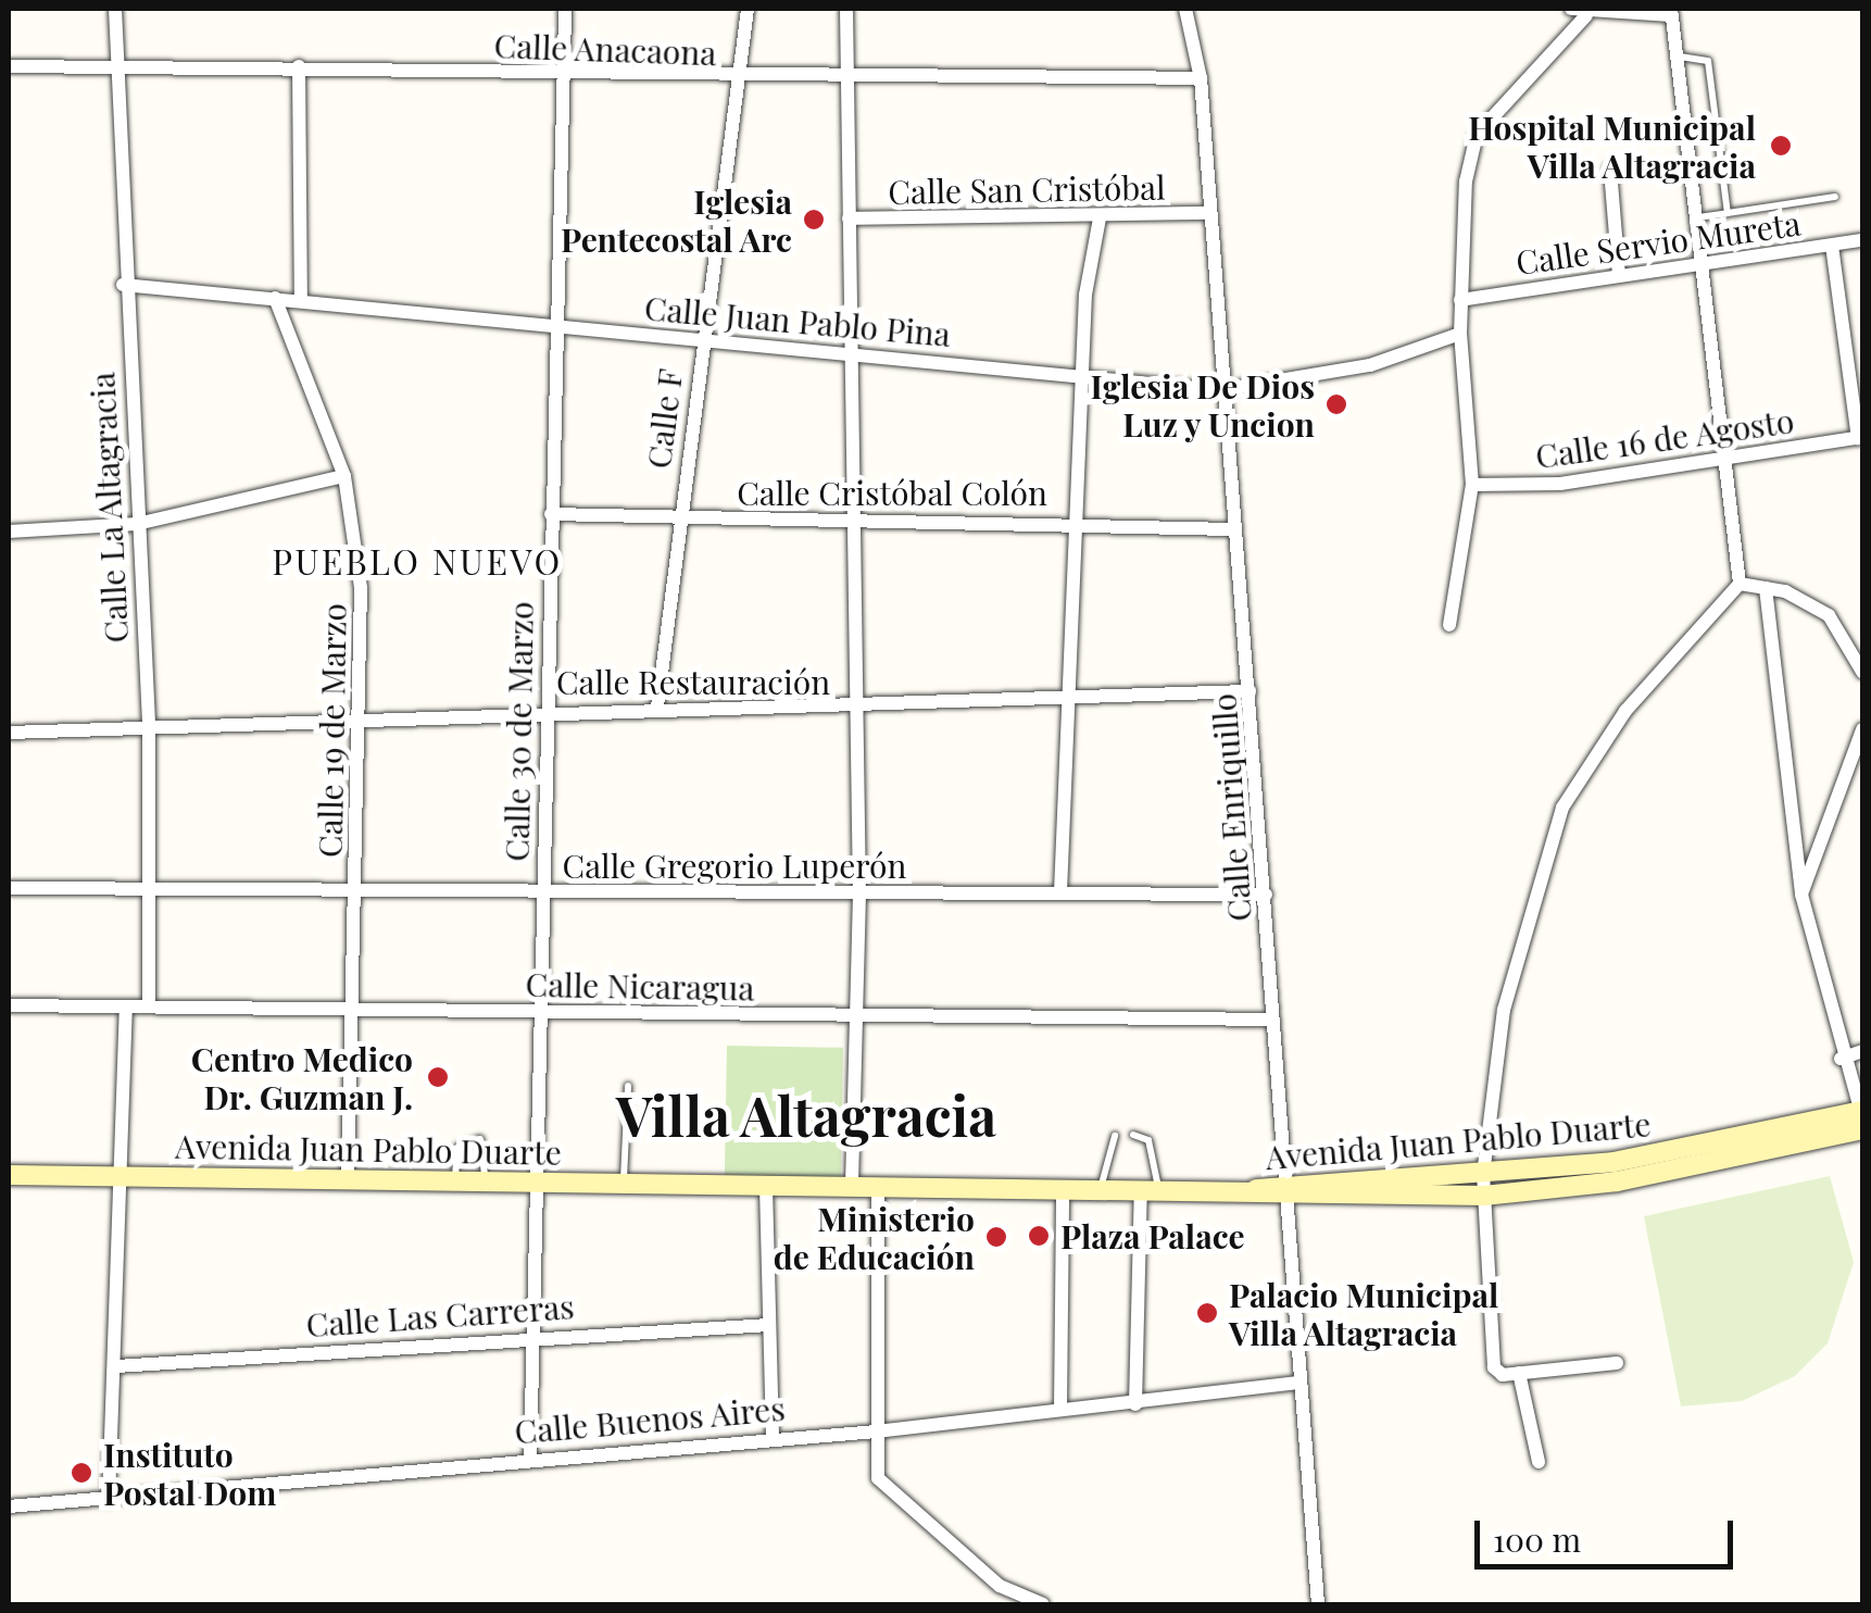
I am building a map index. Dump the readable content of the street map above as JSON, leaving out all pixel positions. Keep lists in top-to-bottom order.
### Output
{
  "streets": {
    "main road": ["Avenida Juan Pablo Duarte"],
    "street": [
      "Calle Anacaona",
      "Calle San Cristóbal",
      "Calle Servio Mureta",
      "Calle Juan Pablo Pina",
      "Calle F",
      "Calle 16 de Agosto",
      "Calle Cristóbal Colón",
      "Calle La Altagracia",
      "Calle Restauración",
      "Calle 19 de Marzo",
      "Calle 30 de Marzo",
      "Calle Enriquillo",
      "Calle Gregorio Luperón",
      "Calle Nicaragua",
      "Calle Las Carreras",
      "Calle Buenos Aires"
    ]
  },
  "crossings": [
    ["Calle Anacaona", "Calle F"],
    ["Calle Anacaona", "Calle La Altagracia"],
    ["Calle Anacaona", "Calle 30 de Marzo"],
    ["Calle Anacaona", "Calle Enriquillo"],
    ["Calle San Cristóbal", "Calle Enriquillo"],
    ["Calle Juan Pablo Pina", "Calle F"],
    ["Calle Juan Pablo Pina", "Calle La Altagracia"],
    ["Calle Juan Pablo Pina", "Calle 19 de Marzo"],
    ["Calle Juan Pablo Pina", "Calle 30 de Marzo"],
    ["Calle Juan Pablo Pina", "Calle Enriquillo"],
    ["Calle F", "Calle Cristóbal Colón"],
    ["Calle F", "Calle Restauración"],
    ["Calle Cristóbal Colón", "Calle 30 de Marzo"],
    ["Calle Cristóbal Colón", "Calle Enriquillo"],
    ["Calle La Altagracia", "Calle Restauración"],
    ["Calle La Altagracia", "Calle Gregorio Luperón"],
    ["Calle La Altagracia", "Calle Nicaragua"],
    ["Calle Restauración", "Calle 19 de Marzo"],
    ["Calle Restauración", "Calle 30 de Marzo"],
    ["Calle Restauración", "Calle Enriquillo"],
    ["Calle 19 de Marzo", "Calle Gregorio Luperón"],
    ["Calle 19 de Marzo", "Calle Nicaragua"],
    ["Calle 19 de Marzo", "Avenida Juan Pablo Duarte"],
    ["Calle 30 de Marzo", "Calle Gregorio Luperón"],
    ["Calle 30 de Marzo", "Calle Nicaragua"],
    ["Calle 30 de Marzo", "Avenida Juan Pablo Duarte"],
    ["Calle 30 de Marzo", "Calle Las Carreras"],
    ["Calle 30 de Marzo", "Calle Buenos Aires"],
    ["Calle Enriquillo", "Calle Gregorio Luperón"],
    ["Calle Enriquillo", "Calle Nicaragua"],
    ["Calle Enriquillo", "Avenida Juan Pablo Duarte"],
    ["Calle Enriquillo", "Calle Buenos Aires"]
  ],
  "districts": ["PUEBLO NUEVO", "Villa Altagracia"],
  "places": [
    "Hospital Municipal Villa Altagracia",
    "Iglesia Pentecostal Arc",
    "Iglesia De Dios Luz y Uncion",
    "Centro Medico Dr. Guzman J.",
    "Plaza Palace",
    "Ministerio de Educación",
    "Palacio Municipal Villa Altagracia",
    "Instituto Postal Dom"
  ],
  "scale_bar": "100 m"
}
